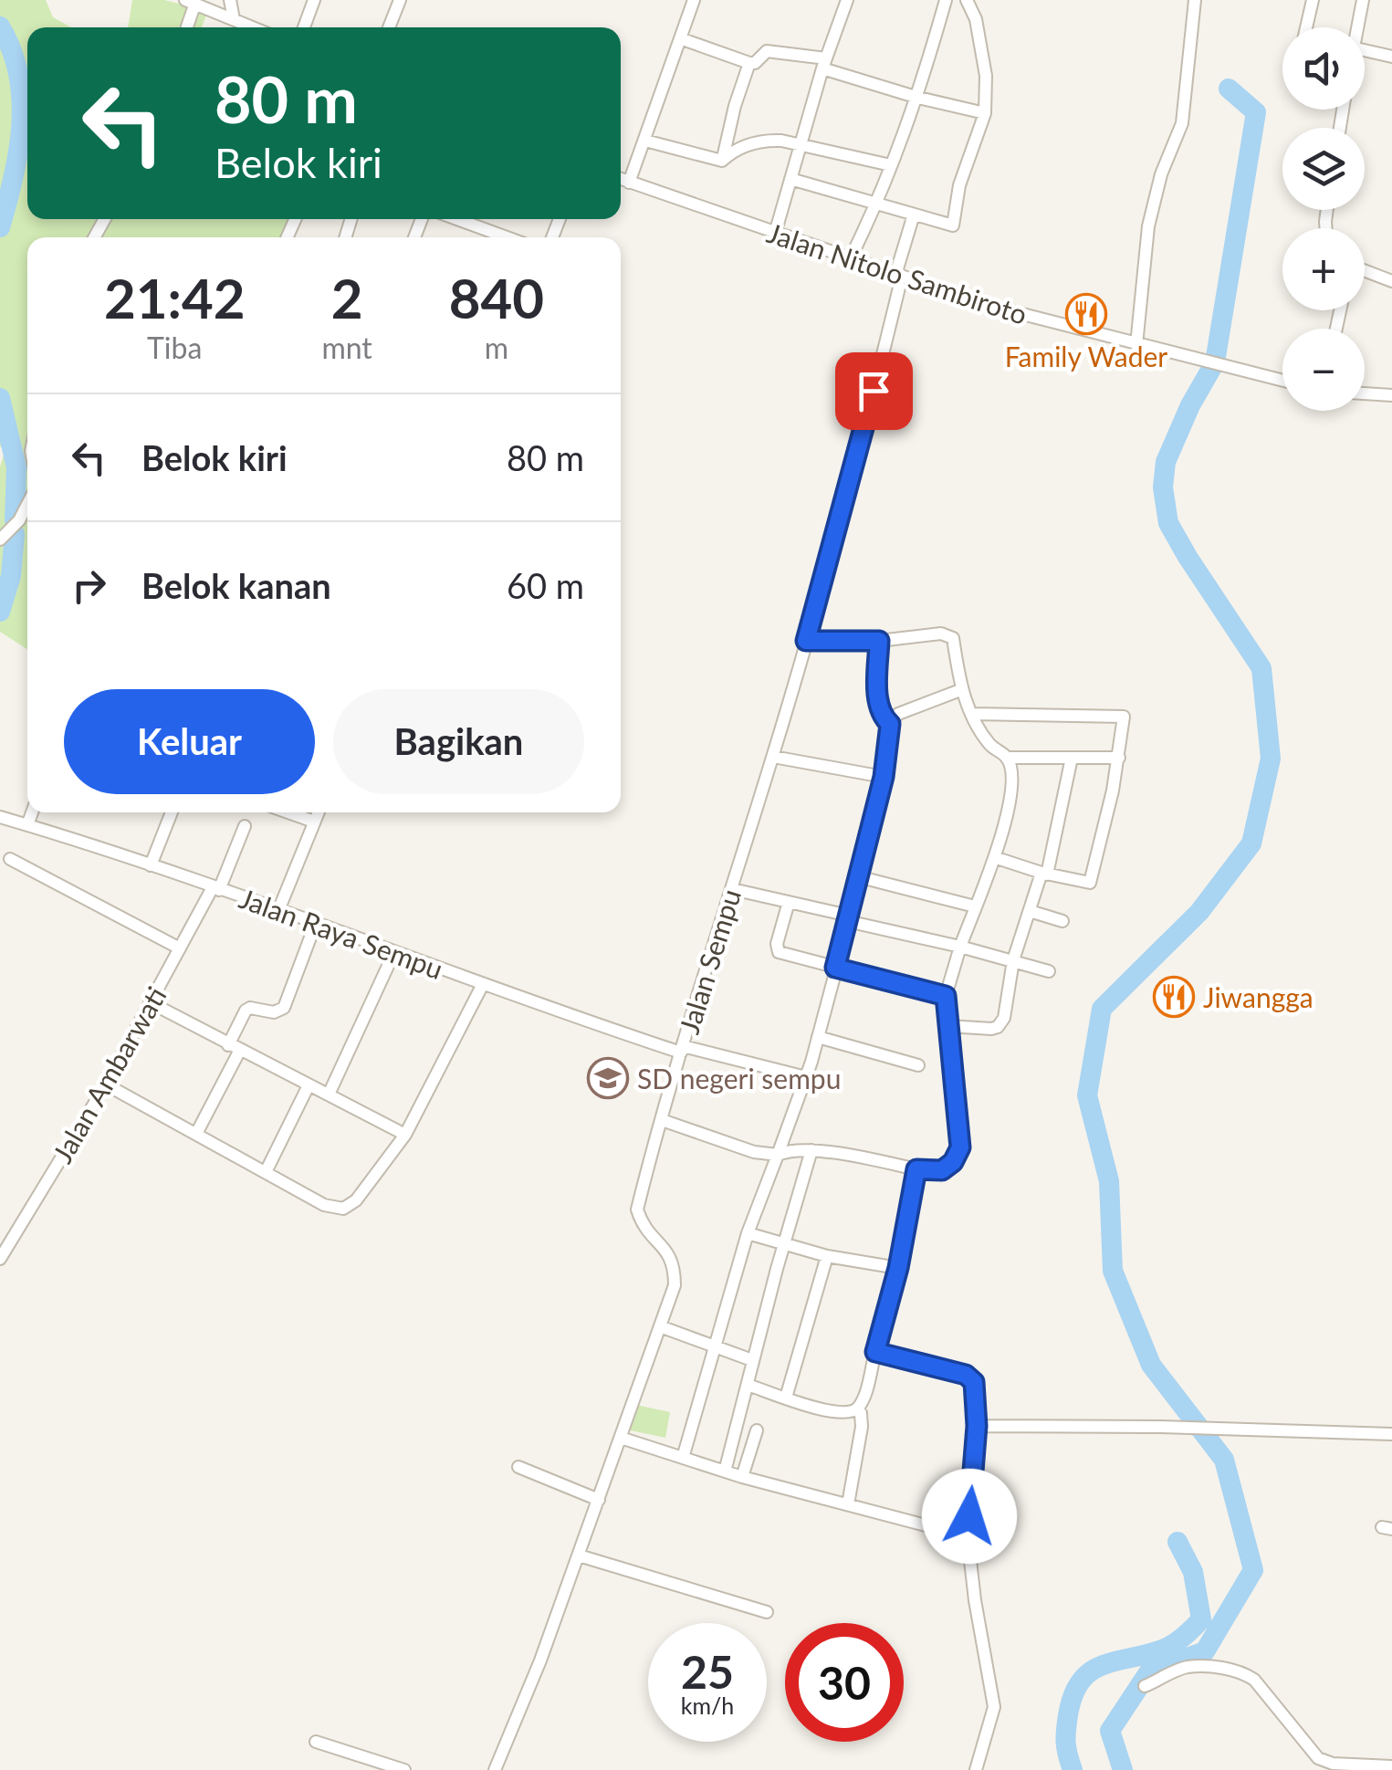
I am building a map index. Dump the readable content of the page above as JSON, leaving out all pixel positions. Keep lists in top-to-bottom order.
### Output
{
  "streets": {
    "street": [
      "Jalan Nitolo Sambiroto",
      "Jalan Raya Sempu",
      "Jalan Sempu",
      "Jalan Ambarwati"
    ]
  },
  "crossings": [
    ["Jalan Nitolo Sambiroto", "Jalan Sempu"],
    ["Jalan Raya Sempu", "Jalan Sempu"],
    ["Jalan Raya Sempu", "Jalan Ambarwati"]
  ],
  "places": {
    "restaurant": ["Family Wader", "Jiwangga"],
    "school or university": ["SD negeri sempu"]
  },
  "page": {
    "map_buttons": ["+", "−"],
    "turn": ["80 m", "Belok kiri"],
    "eta": [
      "21:42",
      "Tiba",
      "2",
      "mnt",
      "840",
      "m"
    ],
    "list": [
      {
        "name": "Belok kiri",
        "value": "80 m"
      },
      {
        "name": "Belok kanan",
        "value": "60 m"
      }
    ],
    "buttons": ["Keluar", "Bagikan"],
    "speed": "25 km/h",
    "limit": "30"
  }
}
